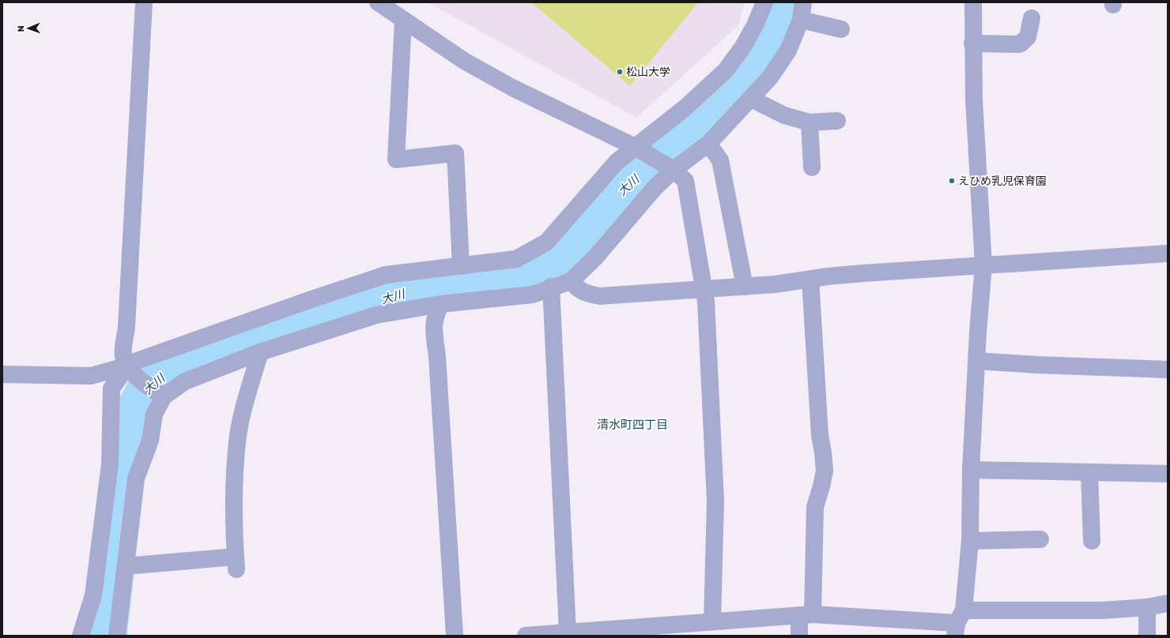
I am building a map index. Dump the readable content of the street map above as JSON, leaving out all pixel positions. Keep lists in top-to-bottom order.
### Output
{
  "districts": ["清水町四丁目"],
  "water": ["大川"],
  "places": ["松山大学", "えひめ乳児保育園"],
  "north": "left"
}
